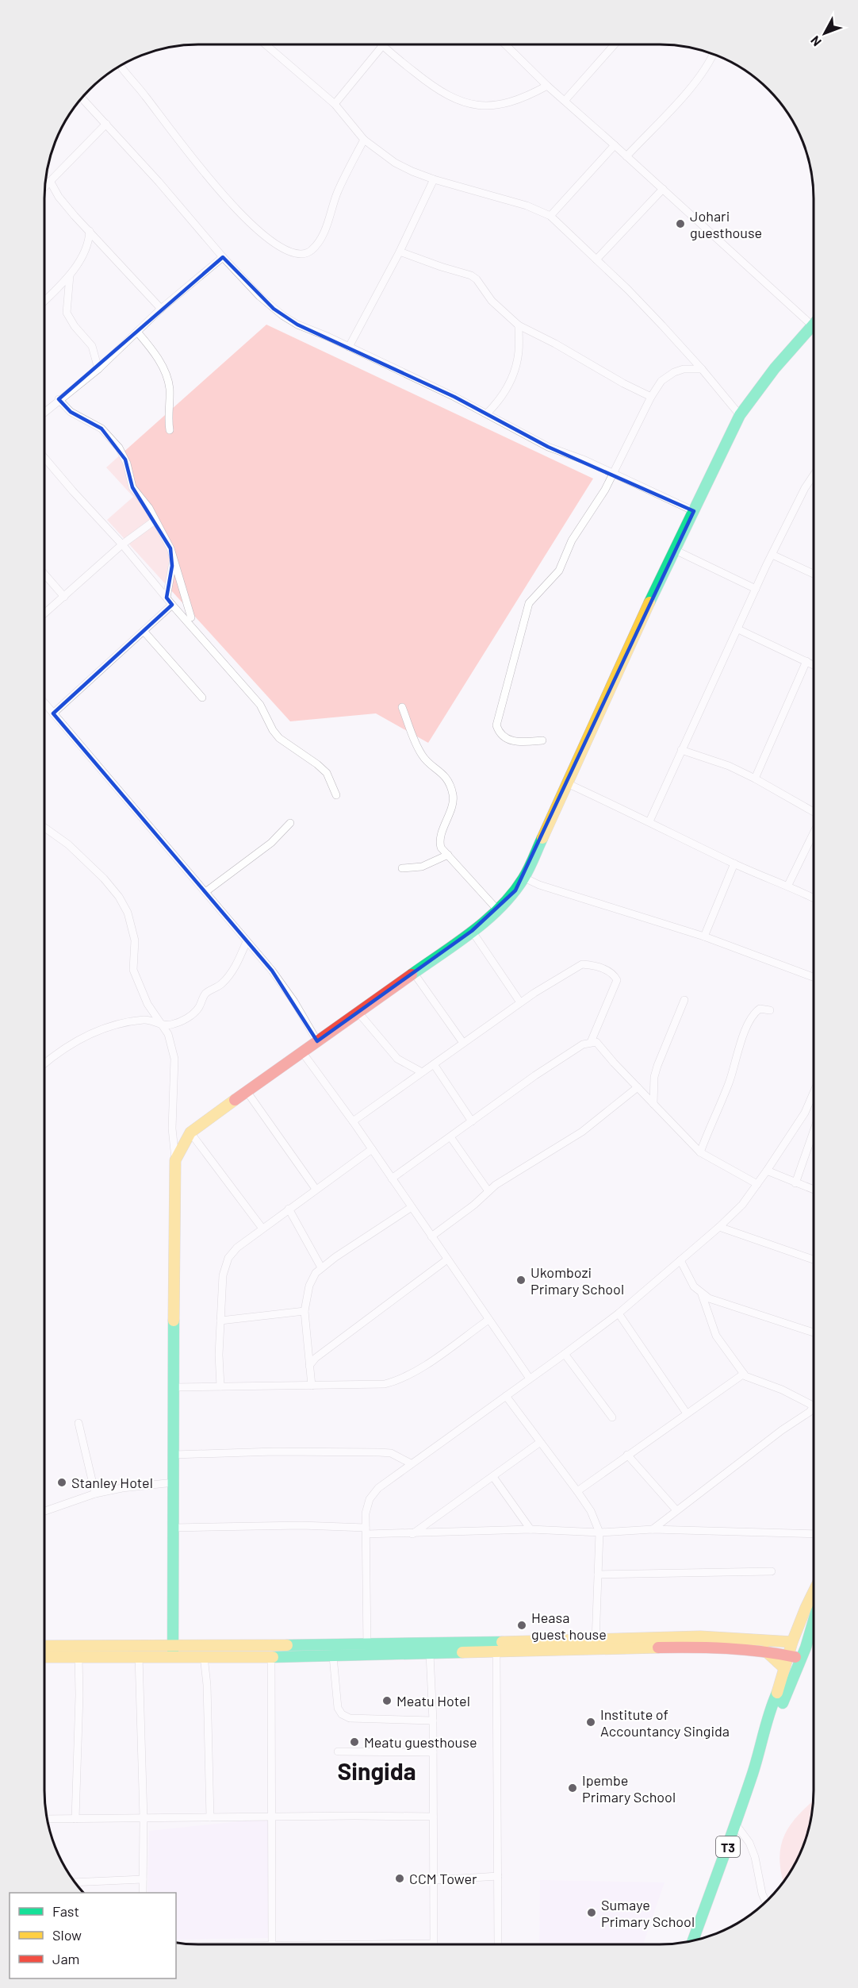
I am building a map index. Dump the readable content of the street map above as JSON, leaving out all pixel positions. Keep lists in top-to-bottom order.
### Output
{
  "streets": {
    "main road": ["T3"]
  },
  "districts": ["Singida"],
  "places": [
    "Johari guesthouse",
    "Ukombozi Primary School",
    "Stanley Hotel",
    "Heasa guest house",
    "Meatu Hotel",
    "Institute of Accountancy Singida",
    "Meatu guesthouse",
    "Ipembe Primary School",
    "CCM Tower",
    "Sumaye Primary School"
  ],
  "legend": ["Fast", "Slow", "Jam"],
  "north": "bottom left"
}
